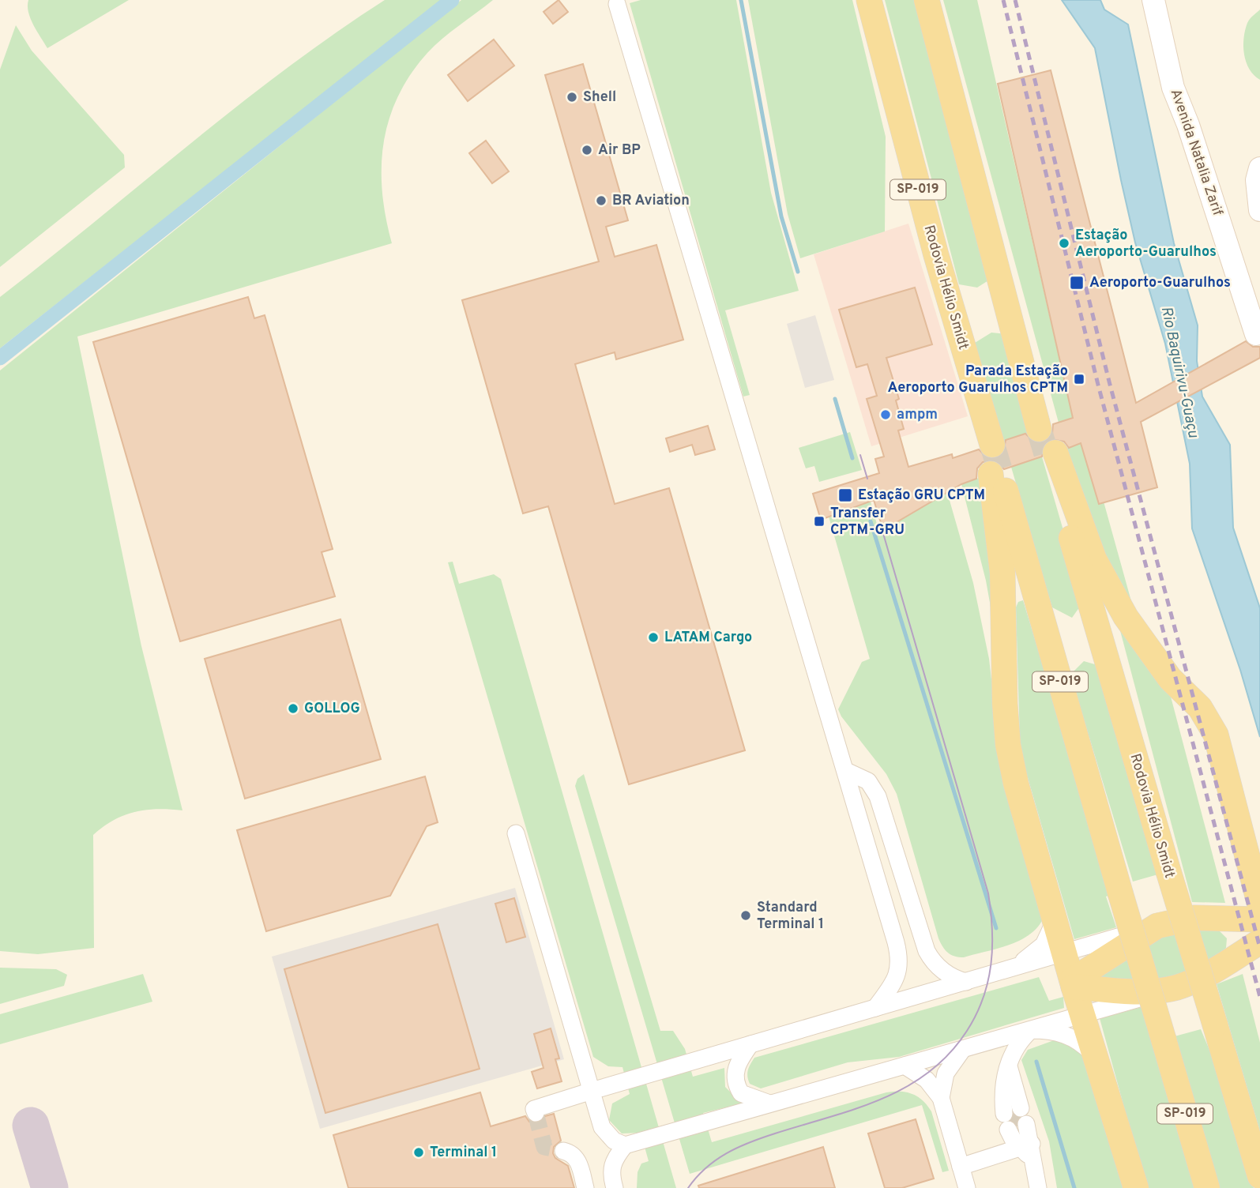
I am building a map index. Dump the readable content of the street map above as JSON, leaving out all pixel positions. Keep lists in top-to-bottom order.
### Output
{
  "streets": {
    "main road": ["Avenida Natalia Zarif", "SP-019", "Rodovia Hélio Smidt"]
  },
  "water": ["Rio Baquirivu-Guaçu"],
  "places": {
    "other": [
      "Shell",
      "Air BP",
      "BR Aviation",
      "Estação Aeroporto-Guarulhos",
      "ampm",
      "LATAM Cargo",
      "GOLLOG",
      "Standard Terminal 1",
      "Terminal 1"
    ],
    "transit": [
      "Aeroporto-Guarulhos",
      "Parada Estação Aeroporto Guarulhos CPTM",
      "Estação GRU CPTM",
      "Transfer CPTM-GRU"
    ]
  }
}
